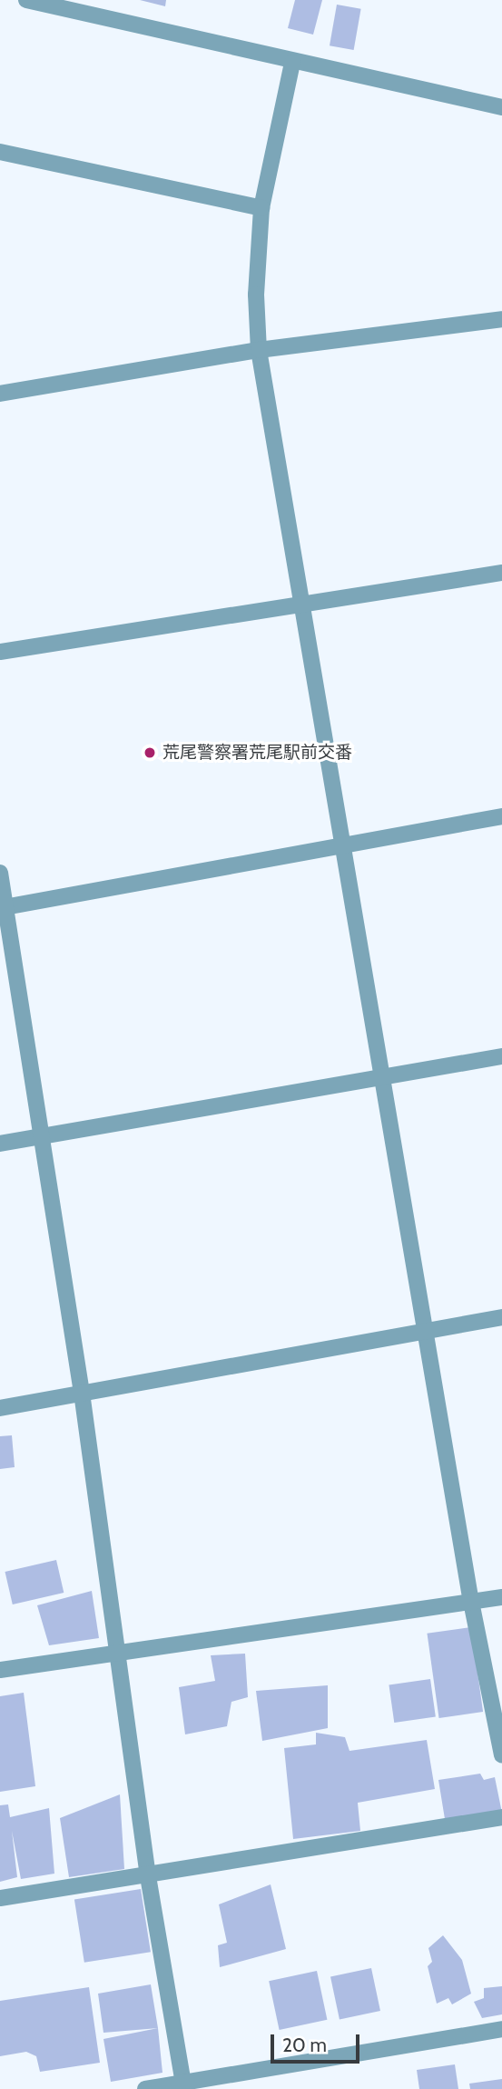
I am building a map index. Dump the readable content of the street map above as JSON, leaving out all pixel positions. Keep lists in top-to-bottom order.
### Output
{
  "places": ["荒尾警察署荒尾駅前交番"],
  "scale_bar": "20 m"
}
